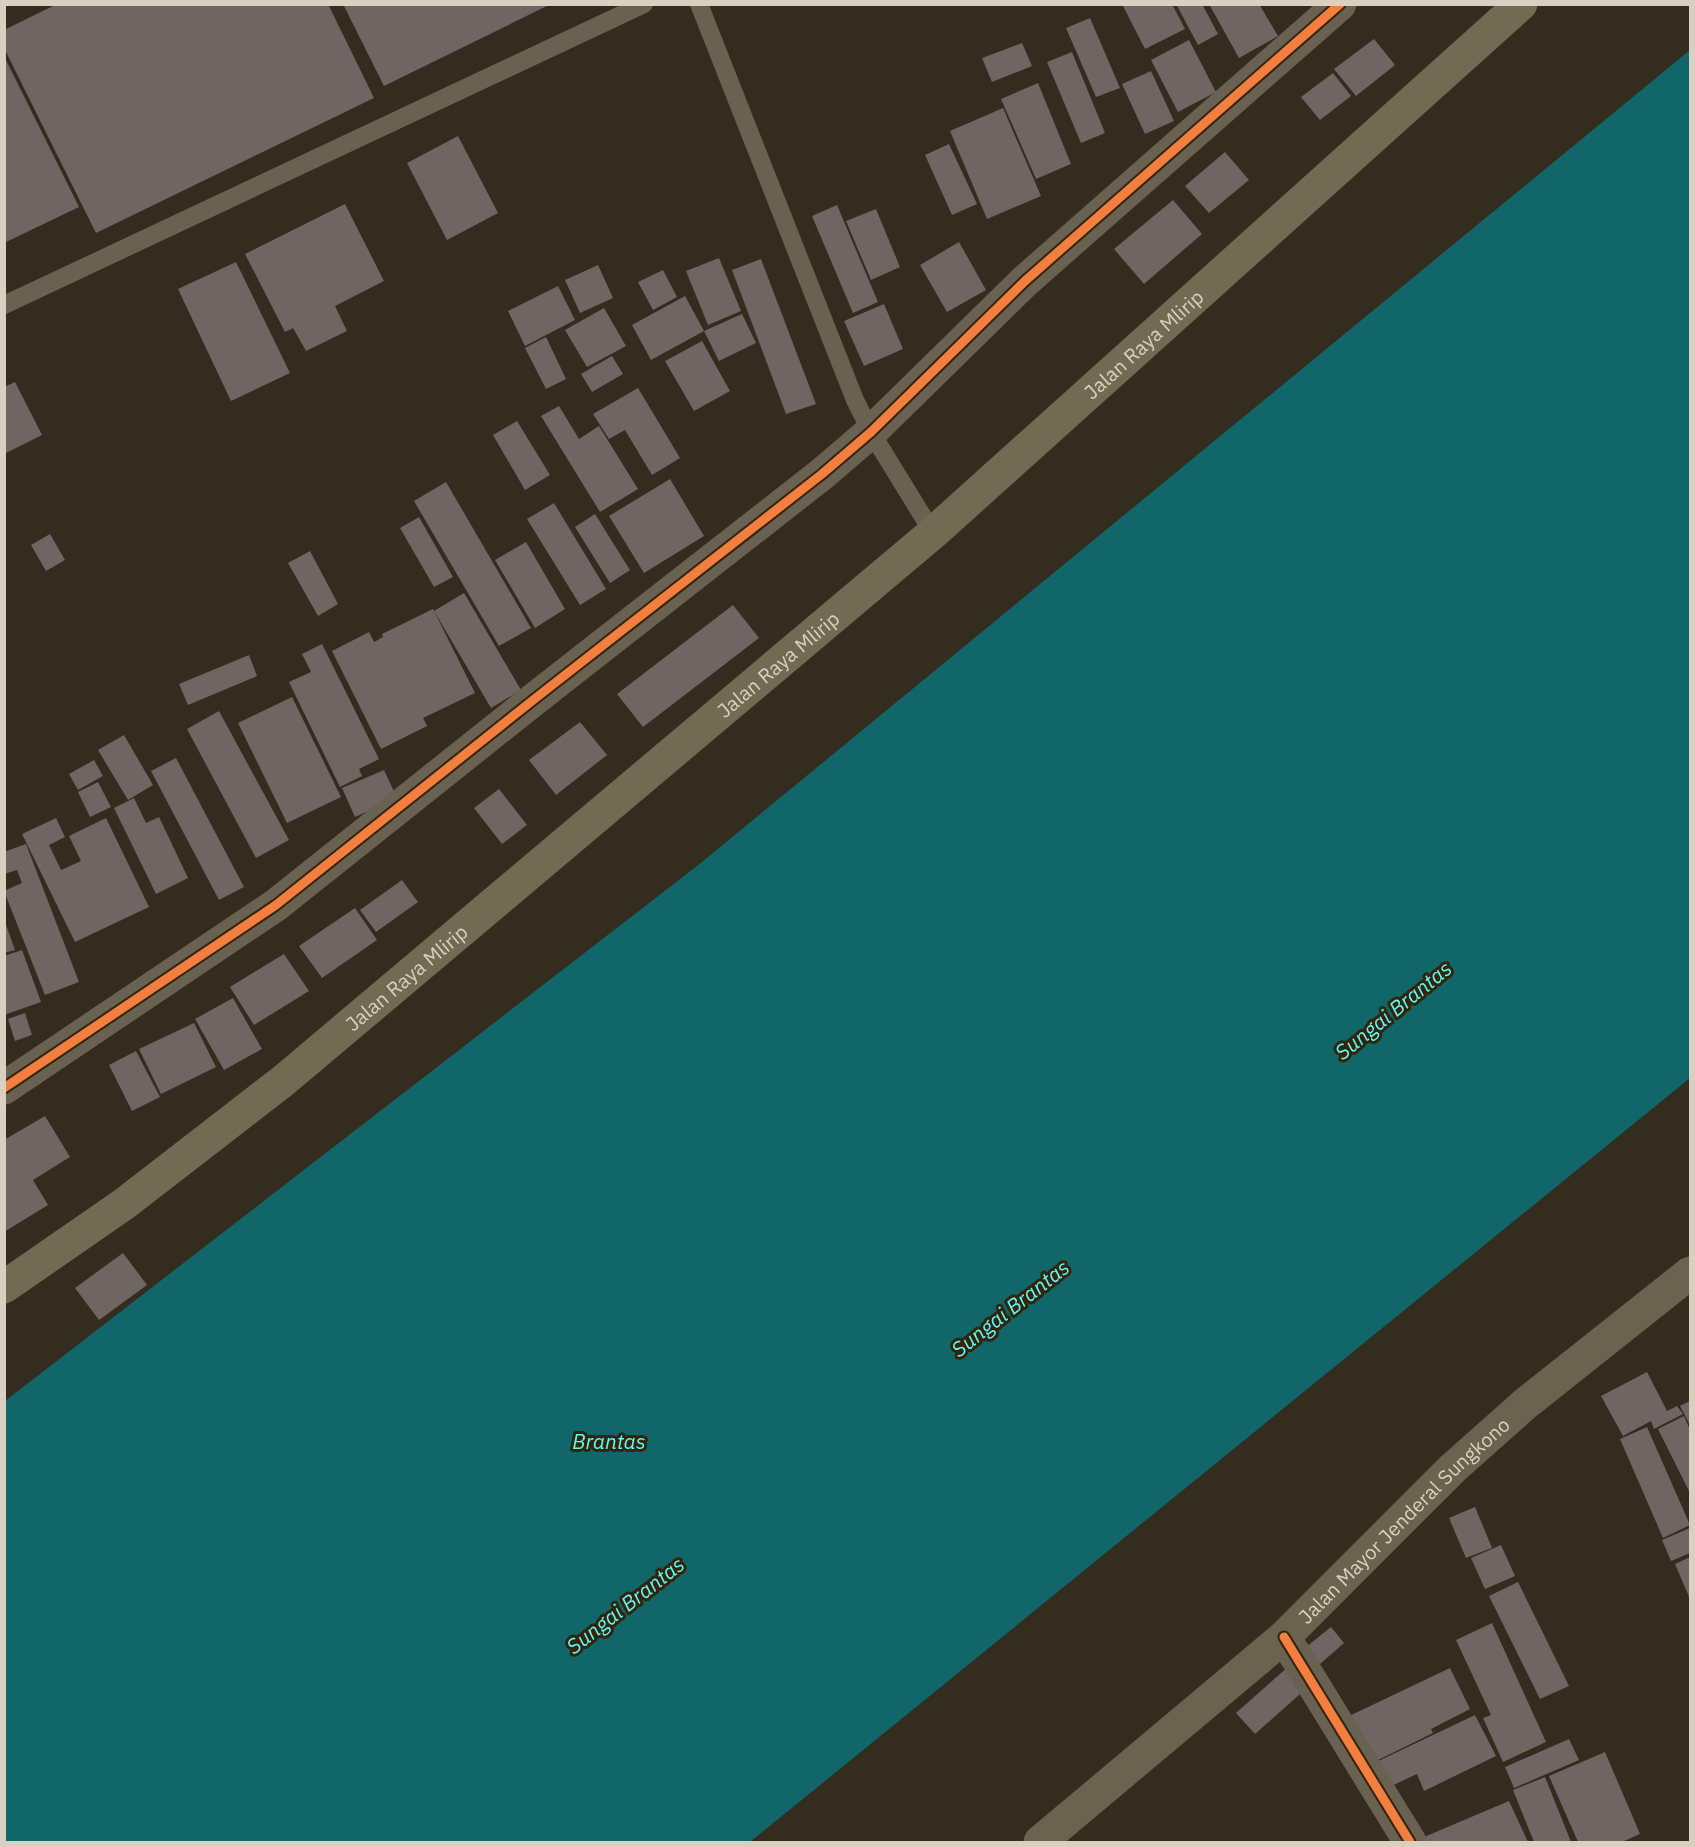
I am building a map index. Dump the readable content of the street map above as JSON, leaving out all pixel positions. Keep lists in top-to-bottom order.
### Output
{
  "streets": {
    "main road": ["Jalan Raya Mlirip", "Jalan Mayor Jenderal Sungkono"]
  },
  "water": ["Sungai Brantas", "Brantas"]
}
